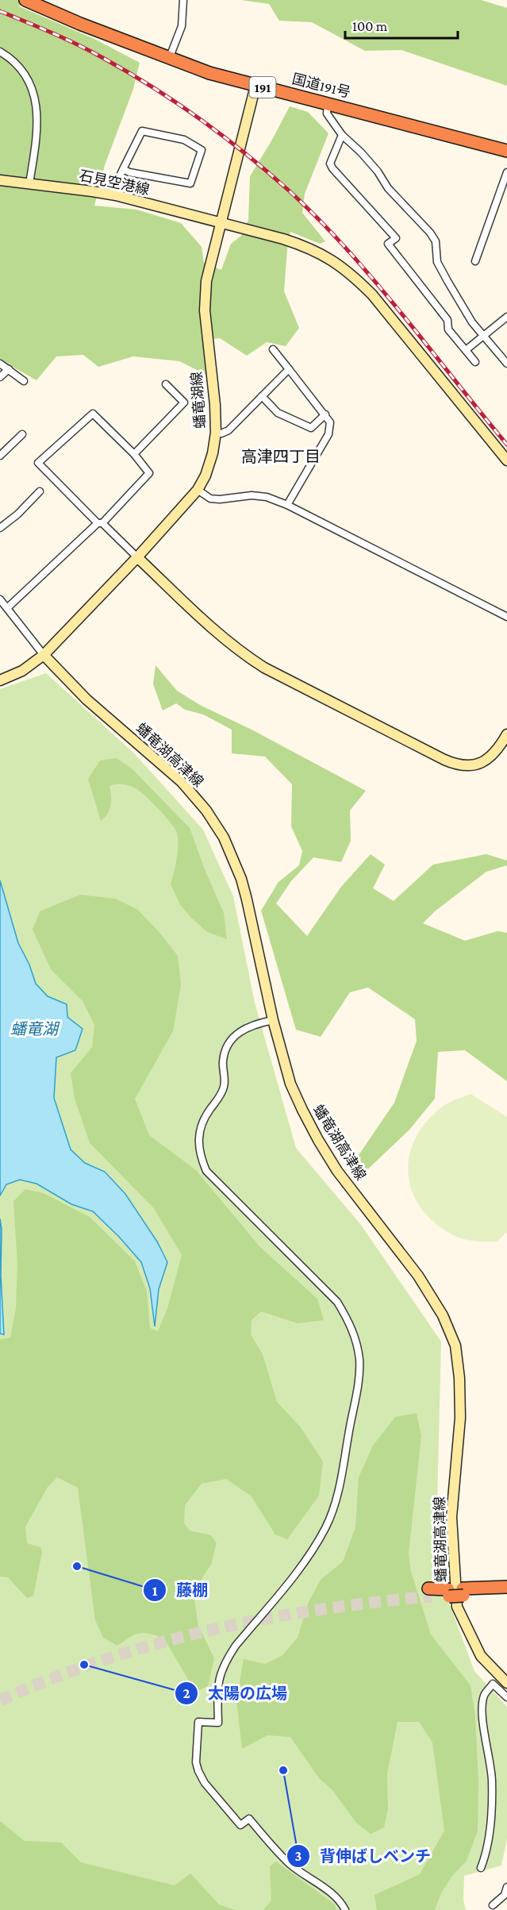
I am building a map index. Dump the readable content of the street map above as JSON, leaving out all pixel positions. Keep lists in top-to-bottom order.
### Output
{
  "streets": {
    "highway": ["国道191号", "191"],
    "main road": ["石見空港線", "蟠竜湖線", "蟠竜湖高津線"]
  },
  "crossings": [
    ["国道191号", "蟠竜湖線"],
    ["石見空港線", "蟠竜湖線"],
    ["蟠竜湖線", "蟠竜湖高津線"]
  ],
  "districts": ["高津四丁目"],
  "water": ["蟠竜湖"],
  "places": ["藤棚", "太陽の広場", "背伸ばしベンチ"],
  "scale_bar": "100 m"
}
